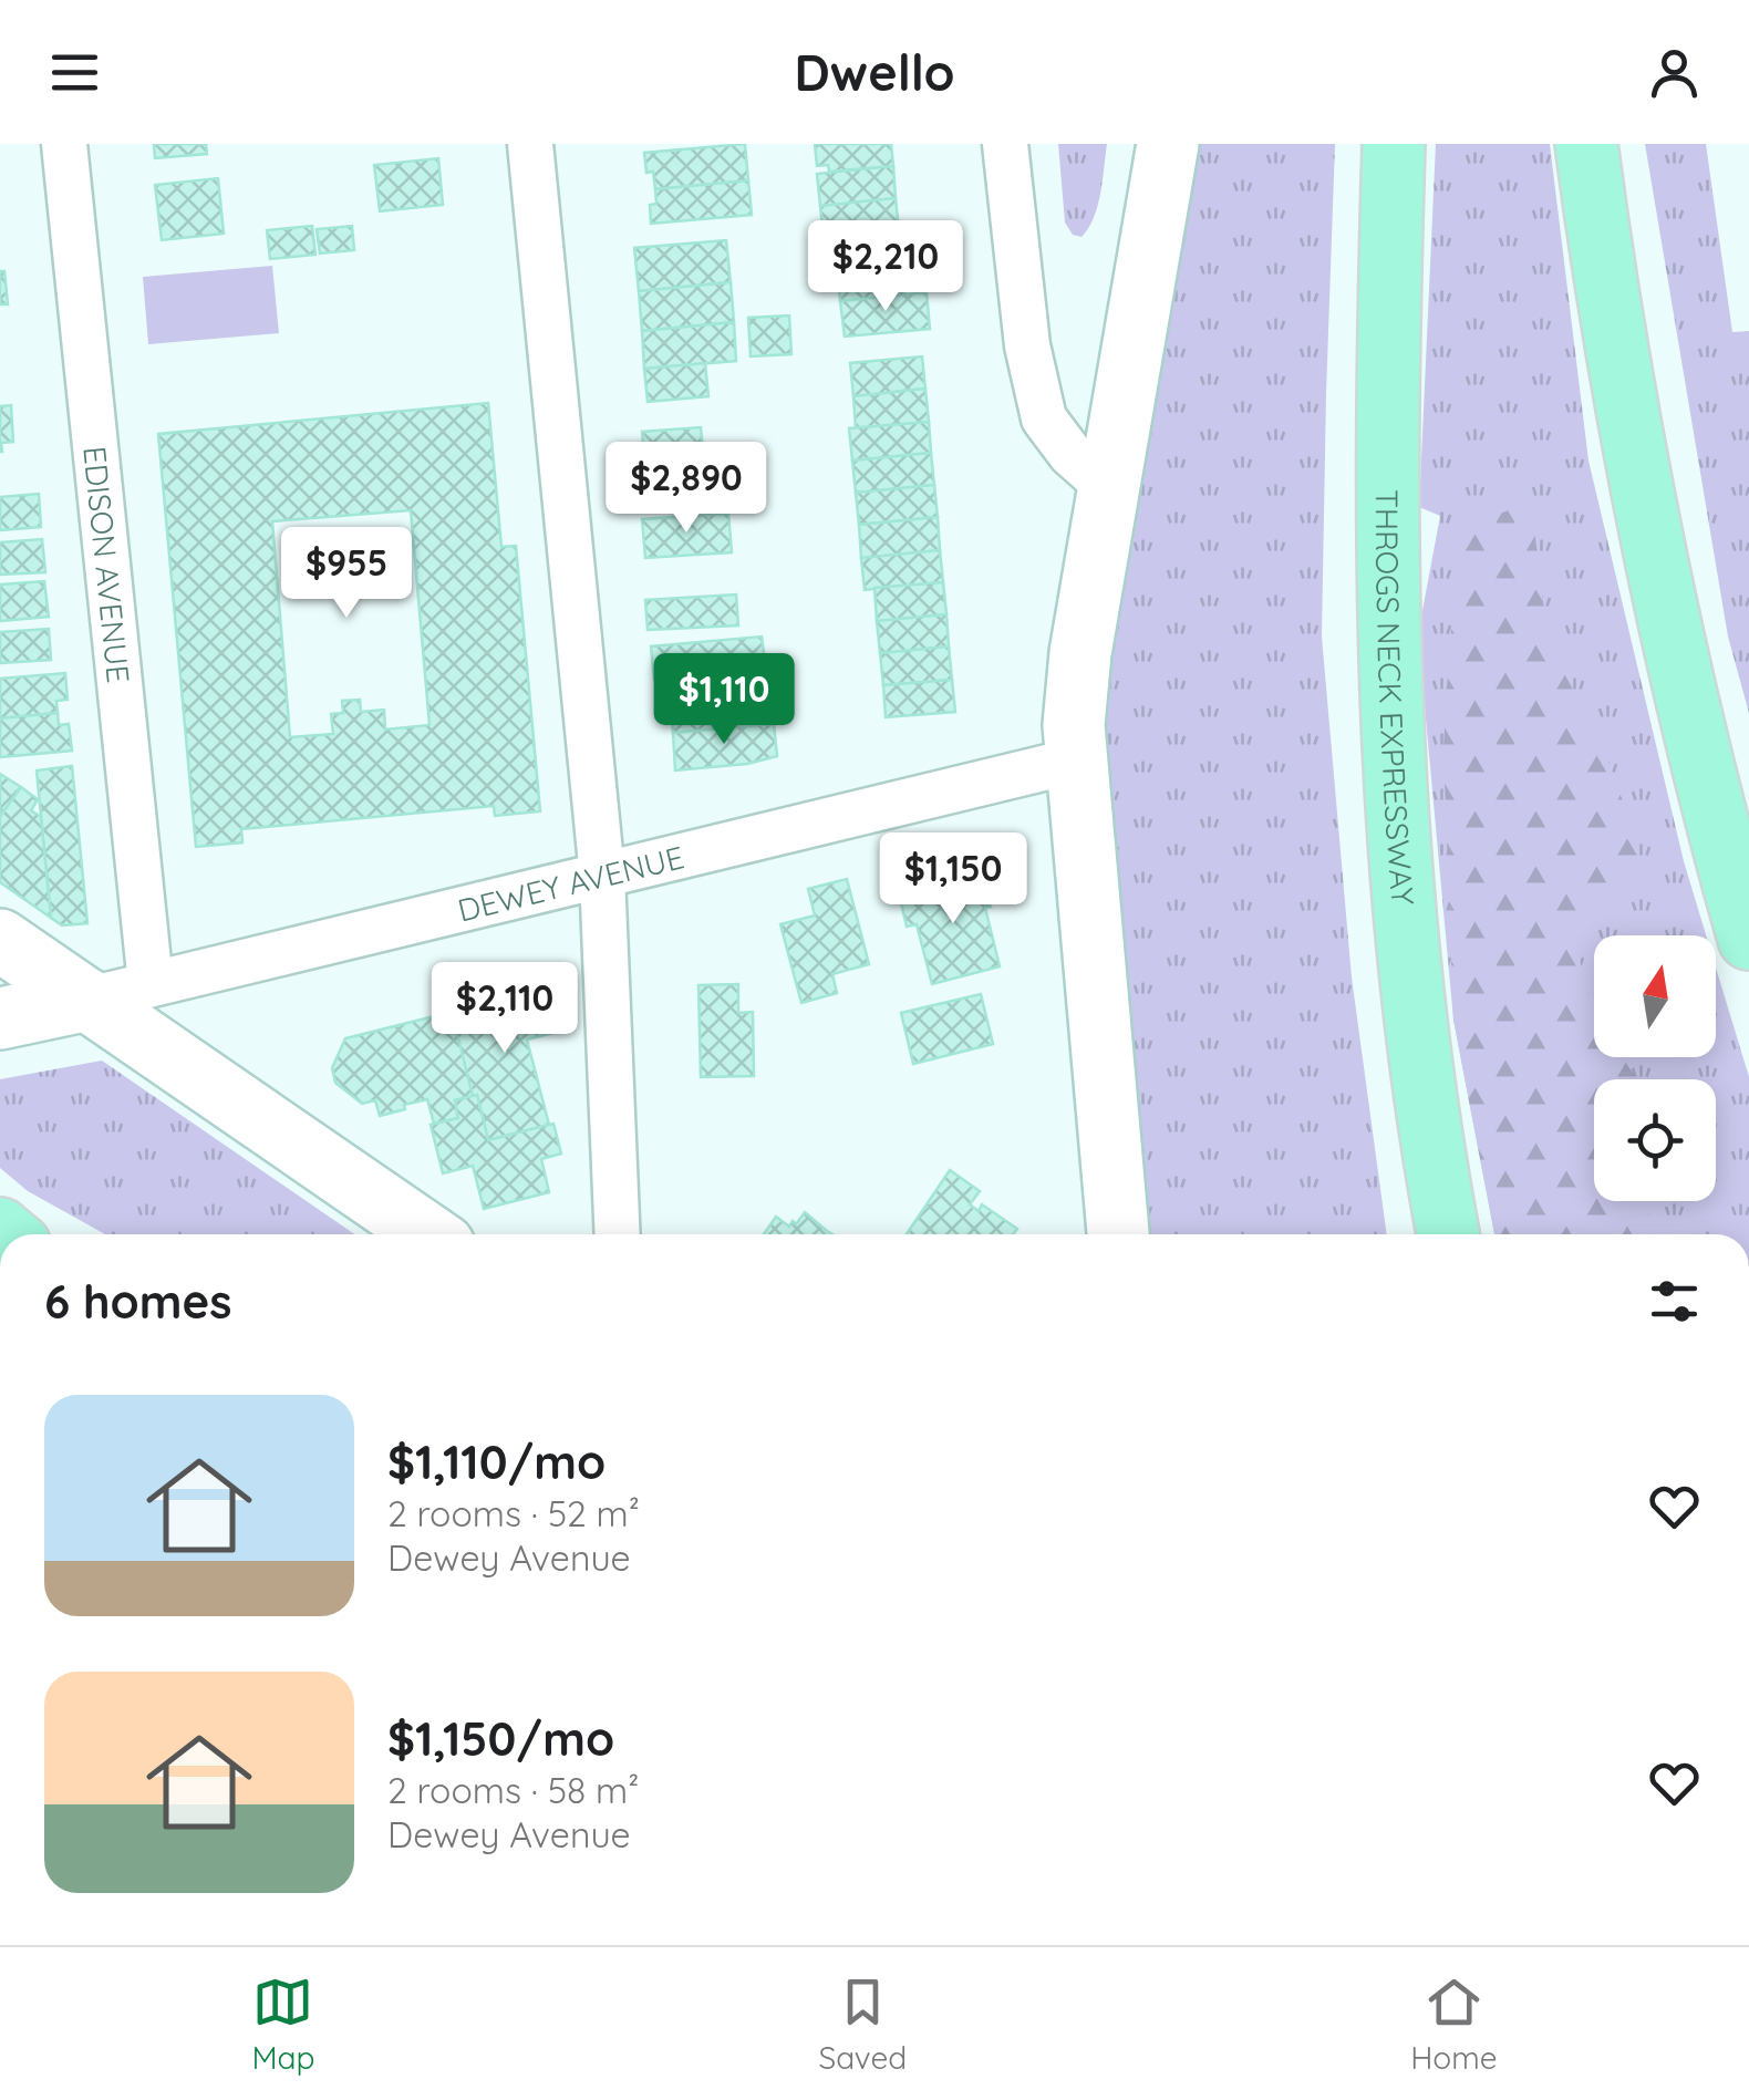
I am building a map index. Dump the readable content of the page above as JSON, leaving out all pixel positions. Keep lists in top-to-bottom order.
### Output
{
  "streets": {
    "highway": ["THROGS NECK EXPRESSWAY"],
    "street": ["EDISON AVENUE", "DEWEY AVENUE"]
  },
  "crossings": [
    ["EDISON AVENUE", "DEWEY AVENUE"]
  ],
  "north": "top",
  "page": {
    "header": "Dwello",
    "price": [
      "$2,210",
      "$2,890",
      "$955",
      "$1,110",
      "$1,150",
      "$2,110"
    ],
    "heading": "6 homes",
    "list": [
      {
        "name": "$1,110/mo",
        "note": "2 rooms · 52 m² · Dewey Avenue"
      },
      {
        "name": "$1,150/mo",
        "note": "2 rooms · 58 m² · Dewey Avenue"
      }
    ],
    "tabs": ["Map", "Saved", "Home"]
  }
}
